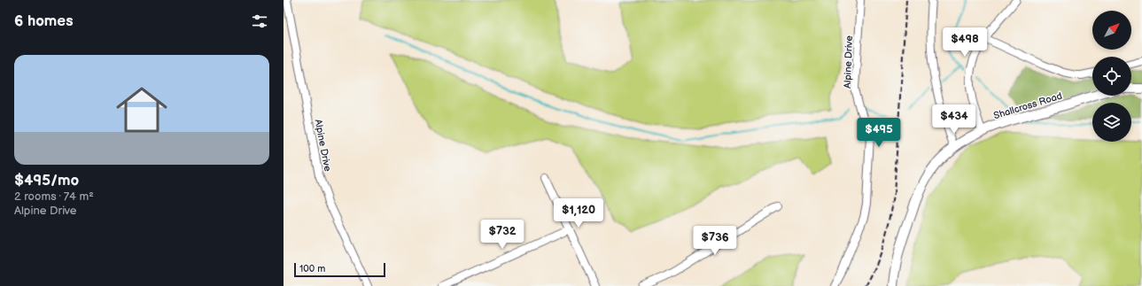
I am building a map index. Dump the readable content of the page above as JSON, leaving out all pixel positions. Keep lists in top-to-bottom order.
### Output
{
  "streets": {
    "street": ["Alpine Drive", "Shallcross Road"]
  },
  "scale_bar": "100 m",
  "north": "top right",
  "page": {
    "heading": "6 homes",
    "price": [
      "$498",
      "$434",
      "$495",
      "$1,120",
      "$732",
      "$736"
    ],
    "list": [
      {
        "name": "$495/mo",
        "note": "2 rooms · 74 m² · Alpine Drive"
      }
    ],
    "scale": "100 m"
  }
}
